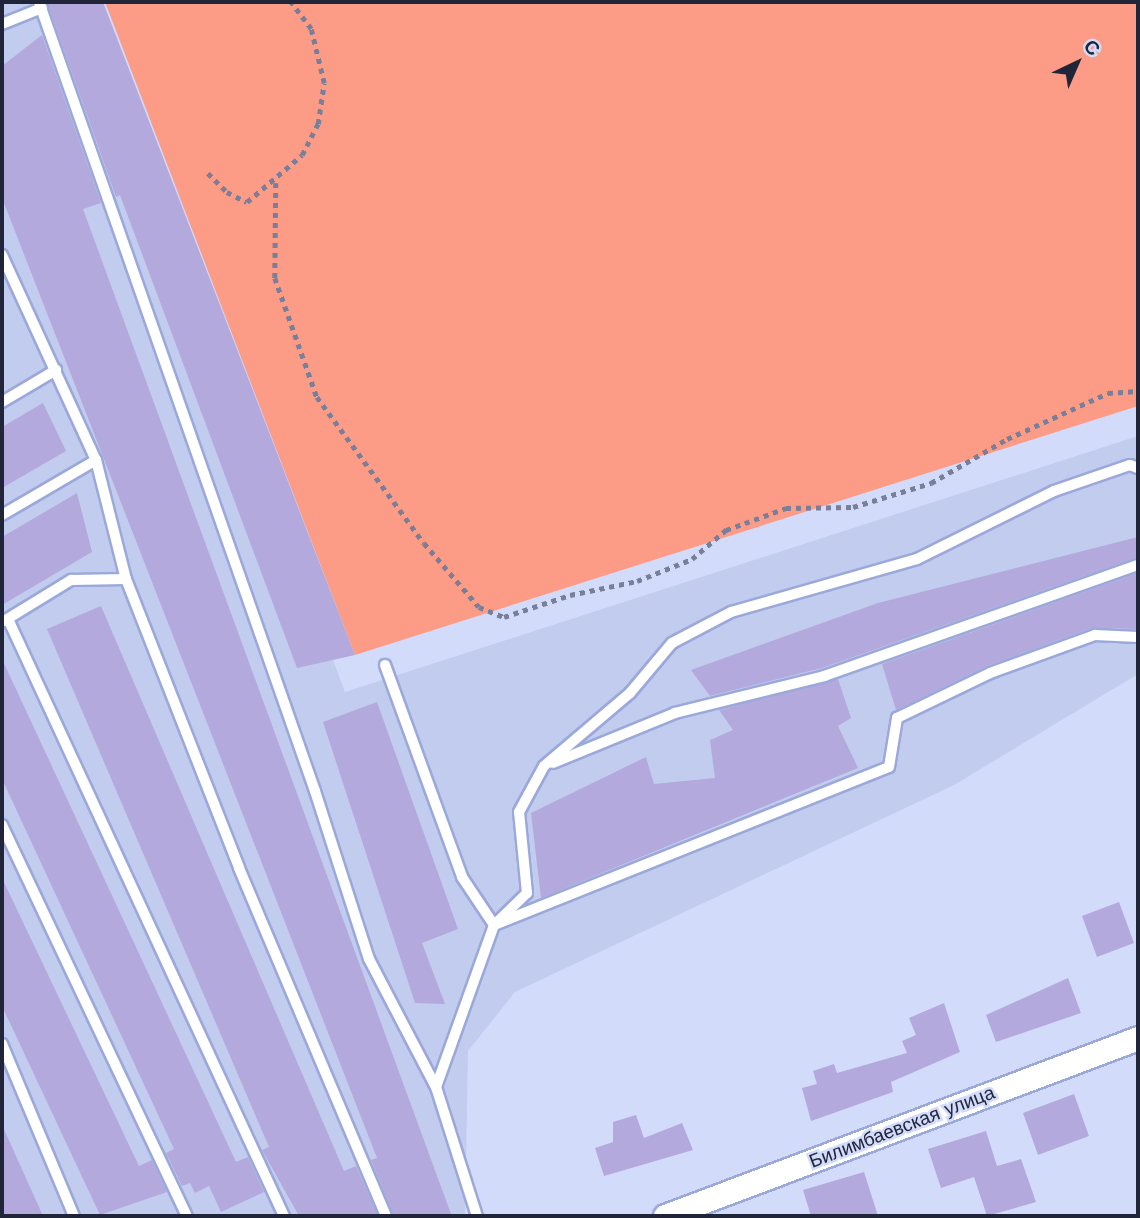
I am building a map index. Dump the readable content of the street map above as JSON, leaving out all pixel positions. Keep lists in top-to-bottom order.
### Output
{
  "streets": {
    "street": ["Билимбаевская улица"]
  },
  "north": "top right"
}
